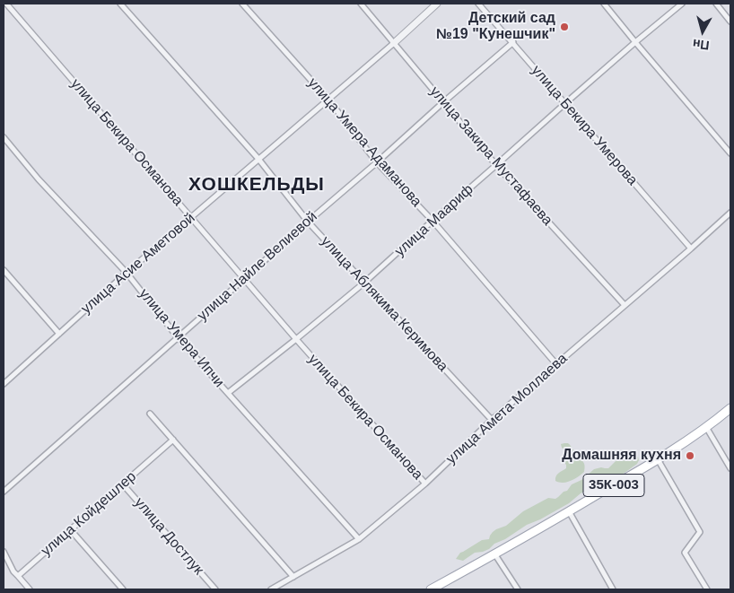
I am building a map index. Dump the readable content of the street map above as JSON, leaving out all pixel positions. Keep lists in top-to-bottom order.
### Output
{
  "streets": {
    "main road": ["35К-003"],
    "street": [
      "улица Бекира Умерова",
      "улица Бекира Османова",
      "улица Умера Адаманова",
      "улица Закира Мустафаева",
      "улица Маариф",
      "улица Асие Аметовой",
      "улица Найле Велиевой",
      "улица Аблякима Керимова",
      "улица Умера Ипчи",
      "улица Амета Моллаева",
      "улица Койдешлер",
      "улица Достлук"
    ]
  },
  "crossings": [
    ["улица Бекира Умерова", "улица Маариф"],
    ["улица Бекира Умерова", "улица Найле Велиевой"],
    ["улица Бекира Умерова", "улица Амета Моллаева"],
    ["улица Бекира Османова", "улица Маариф"],
    ["улица Бекира Османова", "улица Асие Аметовой"],
    ["улица Бекира Османова", "улица Найле Велиевой"],
    ["улица Бекира Османова", "улица Амета Моллаева"],
    ["улица Умера Адаманова", "улица Маариф"],
    ["улица Умера Адаманова", "улица Асие Аметовой"],
    ["улица Умера Адаманова", "улица Найле Велиевой"],
    ["улица Умера Адаманова", "улица Амета Моллаева"],
    ["улица Закира Мустафаева", "улица Маариф"],
    ["улица Закира Мустафаева", "улица Асие Аметовой"],
    ["улица Закира Мустафаева", "улица Найле Велиевой"],
    ["улица Закира Мустафаева", "улица Амета Моллаева"],
    ["улица Маариф", "улица Аблякима Керимова"],
    ["улица Маариф", "улица Умера Ипчи"],
    ["улица Асие Аметовой", "улица Аблякима Керимова"],
    ["улица Асие Аметовой", "улица Умера Ипчи"],
    ["улица Найле Велиевой", "улица Аблякима Керимова"],
    ["улица Найле Велиевой", "улица Умера Ипчи"],
    ["улица Аблякима Керимова", "улица Амета Моллаева"],
    ["улица Умера Ипчи", "улица Амета Моллаева"],
    ["улица Койдешлер", "улица Достлук"]
  ],
  "districts": ["ХОШКЕЛЬДЫ"],
  "places": ["Детский сад №19 \"Кунешчик\"", "Домашняя кухня"],
  "north": "bottom"
}
